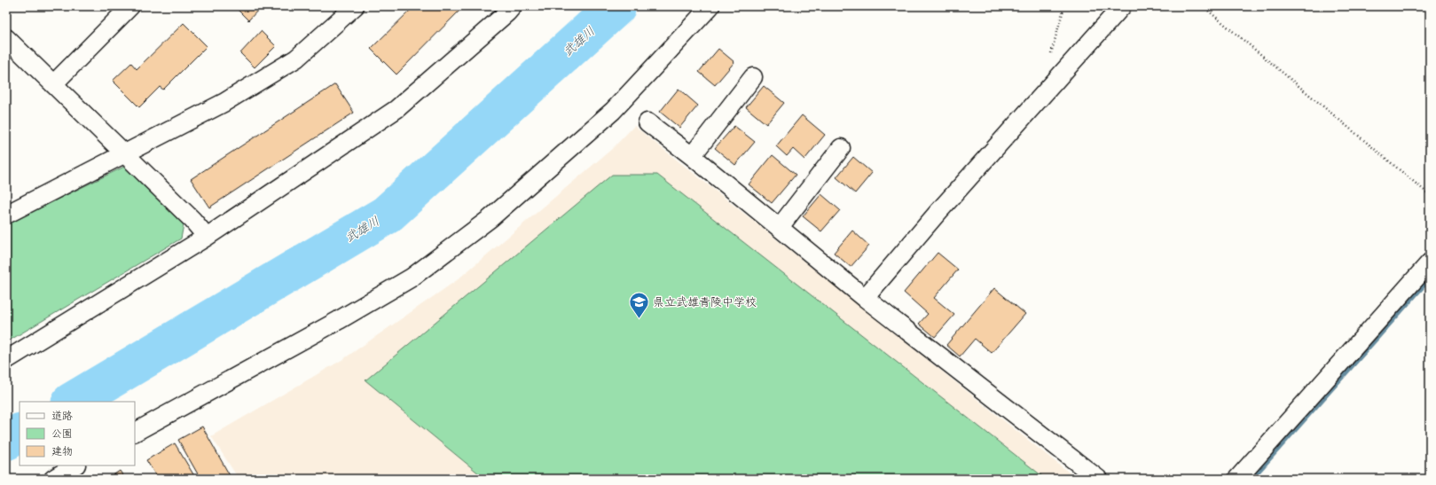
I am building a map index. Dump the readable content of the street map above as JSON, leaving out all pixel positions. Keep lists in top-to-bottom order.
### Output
{
  "water": ["武雄川"],
  "places": {
    "school or university": ["県立武雄青陵中学校"]
  },
  "legend": ["道路", "公園", "建物"]
}
